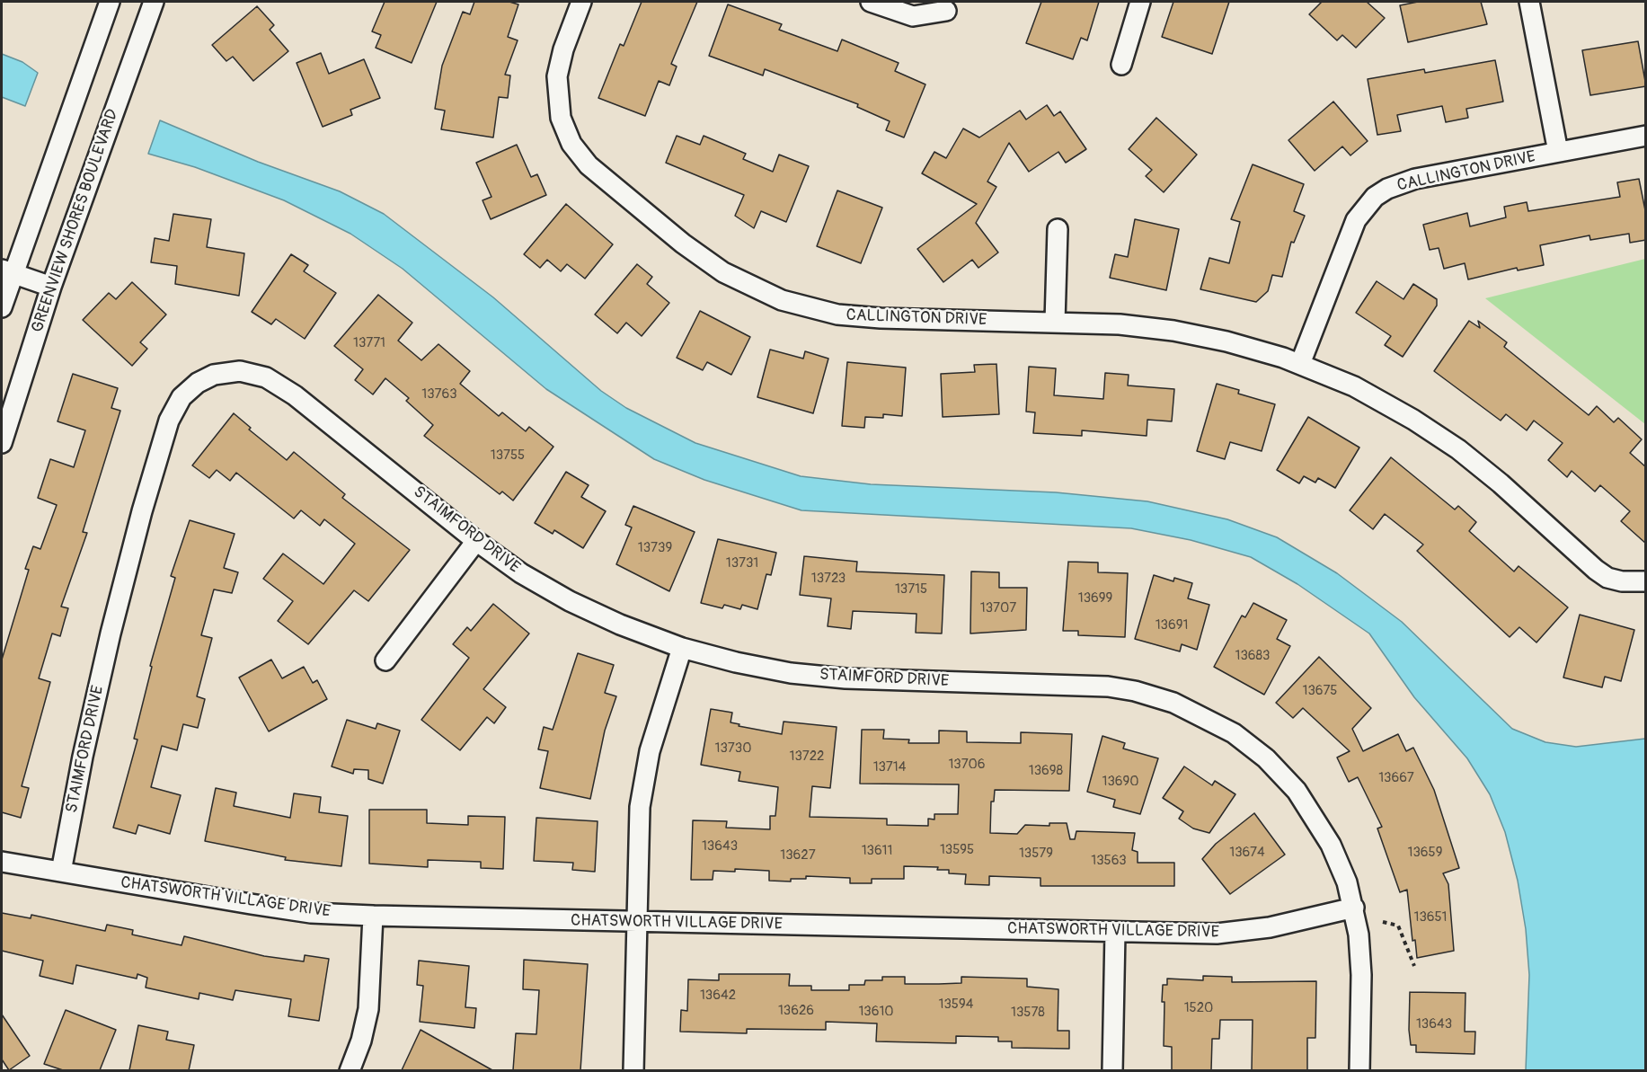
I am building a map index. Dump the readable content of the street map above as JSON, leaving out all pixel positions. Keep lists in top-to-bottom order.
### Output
{
  "streets": {
    "street": [
      "CALLINGTON DRIVE",
      "GREENVIEW SHORES BOULEVARD",
      "STAIMFORD DRIVE",
      "CHATSWORTH VILLAGE DRIVE"
    ]
  },
  "crossings": [
    ["STAIMFORD DRIVE", "CHATSWORTH VILLAGE DRIVE"]
  ],
  "house_numbers": [
    "13771",
    "13763",
    "13755",
    "13739",
    "13731",
    "13723",
    "13715",
    "13699",
    "13707",
    "13691",
    "13683",
    "13675",
    "13730",
    "13722",
    "13706",
    "13714",
    "13698",
    "13667",
    "13690",
    "13643",
    "13595",
    "13611",
    "13674",
    "13659",
    "13579",
    "13627",
    "13563",
    "13651",
    "13642",
    "13594",
    "1520",
    "13626",
    "13610",
    "13578",
    "13643"
  ]
}
